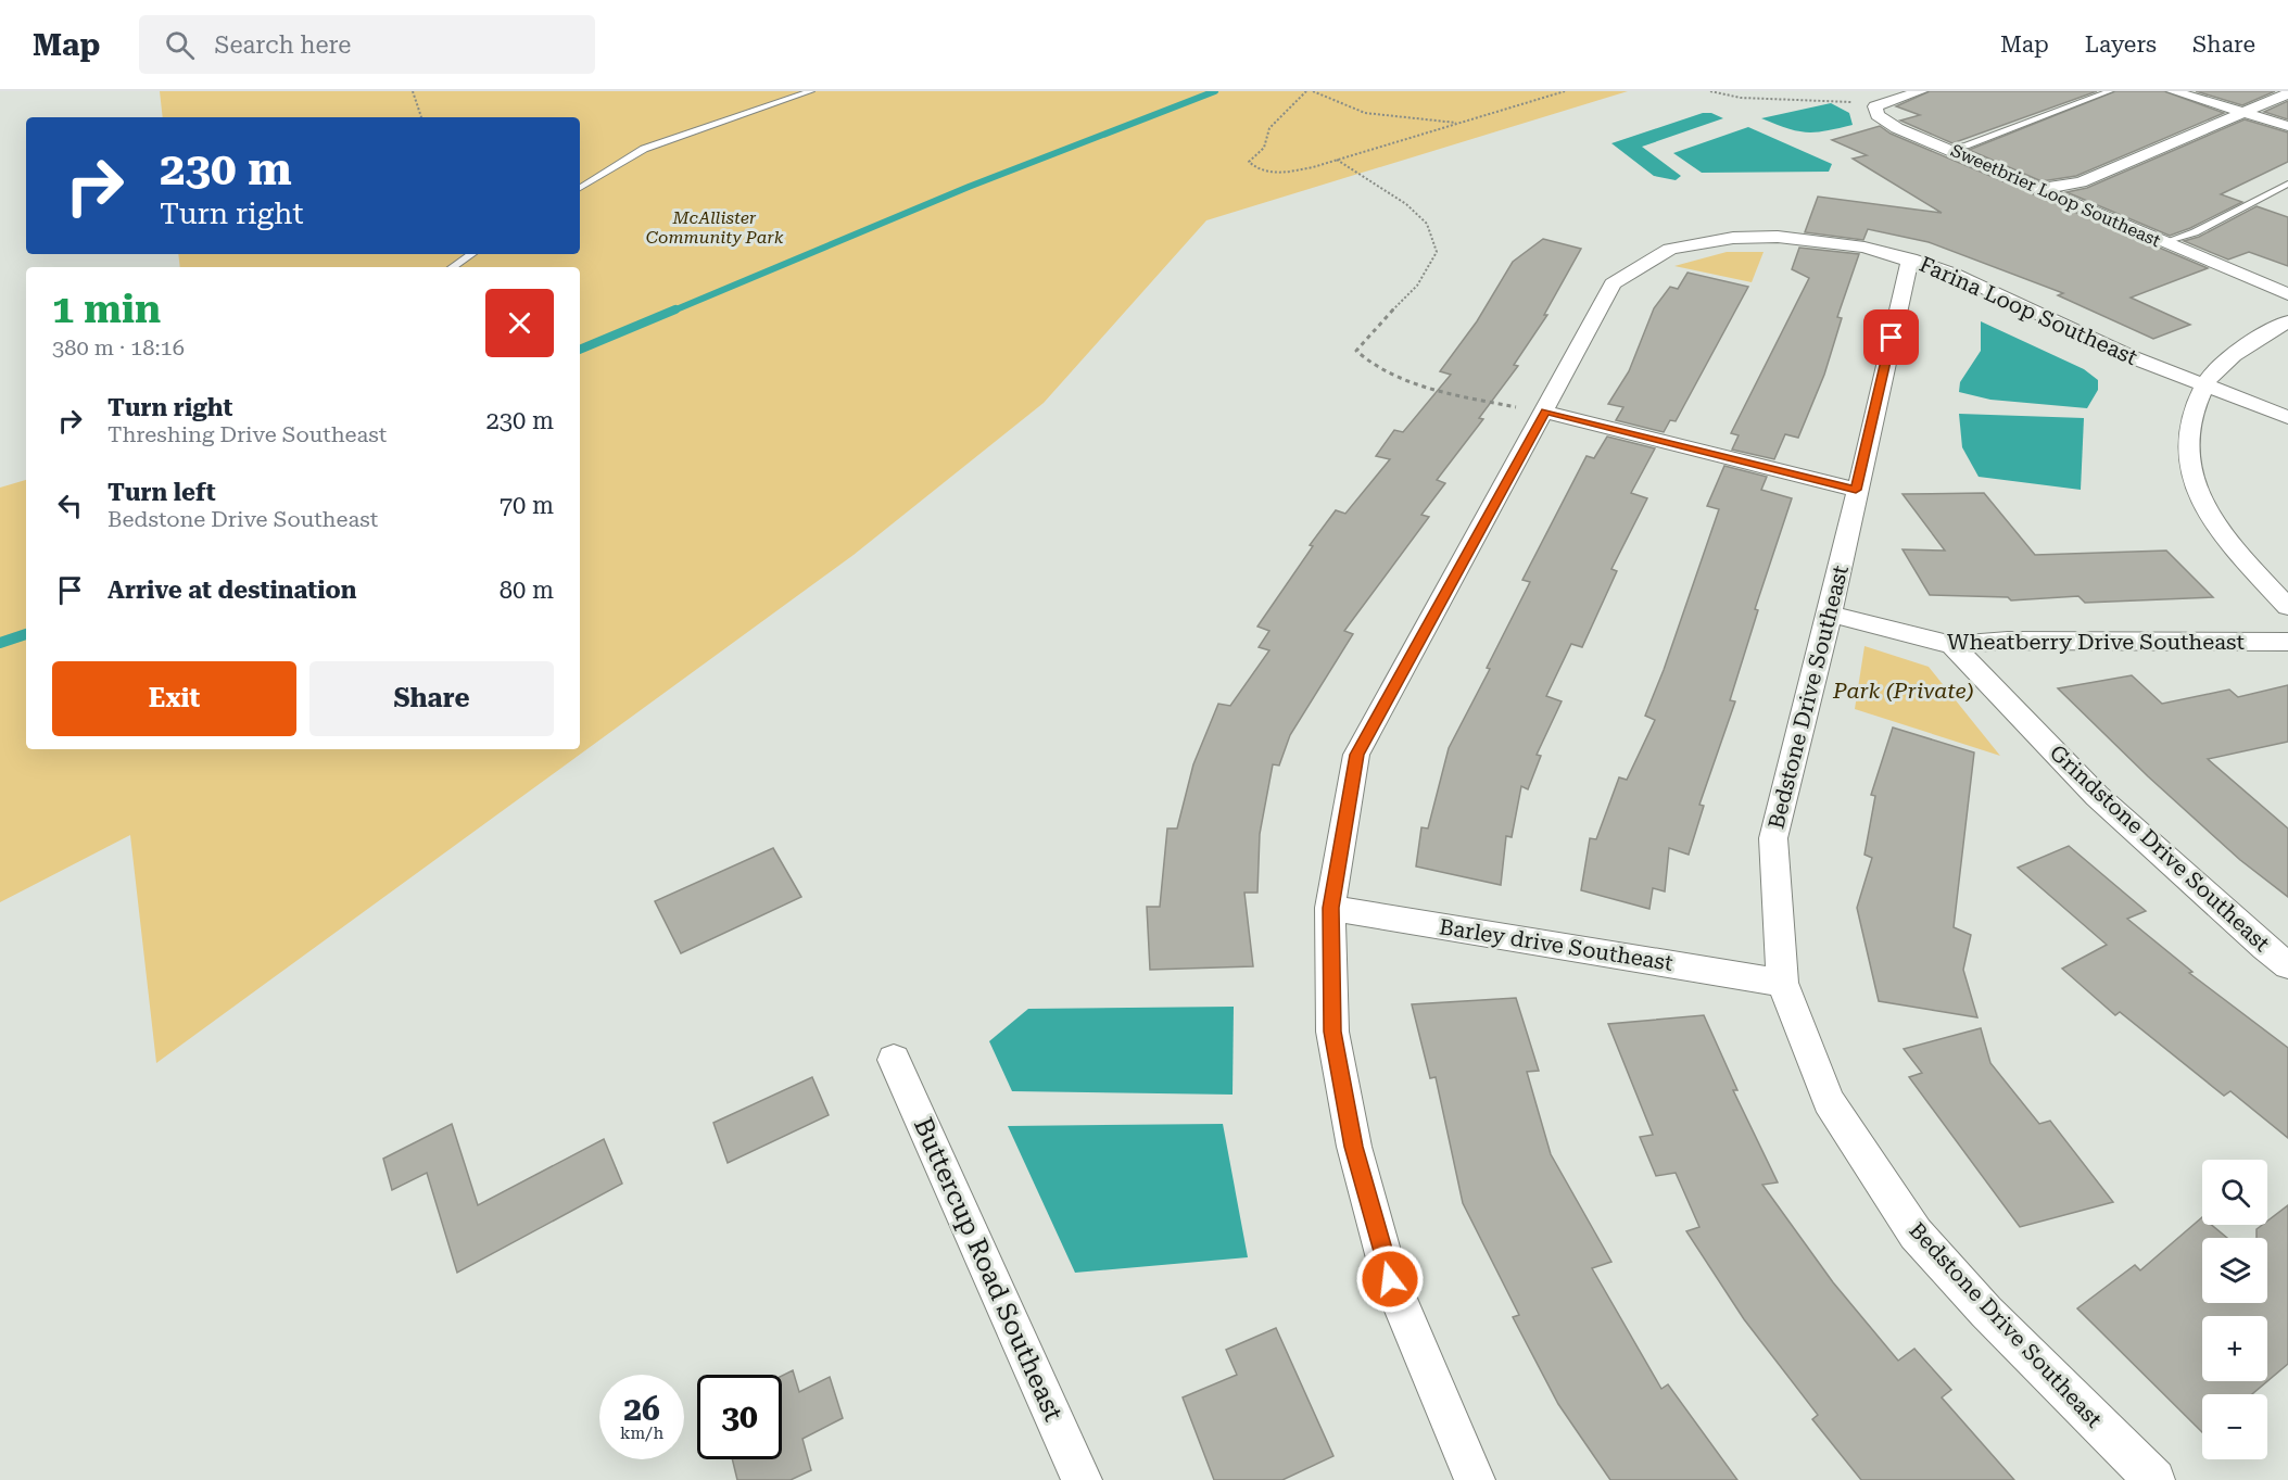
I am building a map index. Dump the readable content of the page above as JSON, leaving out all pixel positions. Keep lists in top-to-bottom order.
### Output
{
  "streets": {
    "street": [
      "Sweetbrier Loop Southeast",
      "Farina Loop Southeast",
      "Wheatberry Drive Southeast",
      "Bedstone Drive Southeast",
      "Grindstone Drive Southeast",
      "Barley drive Southeast",
      "Buttercup Road Southeast"
    ]
  },
  "crossings": [
    ["Farina Loop Southeast", "Bedstone Drive Southeast"],
    ["Farina Loop Southeast", "Barley drive Southeast"],
    ["Wheatberry Drive Southeast", "Bedstone Drive Southeast"],
    ["Wheatberry Drive Southeast", "Grindstone Drive Southeast"],
    ["Bedstone Drive Southeast", "Barley drive Southeast"]
  ],
  "parks": ["McAllister Community Park", "Park (Private)"],
  "page": {
    "header": "Map",
    "search": "Search here",
    "nav": ["Map", "Layers", "Share"],
    "turn": ["230 m", "Turn right"],
    "heading": ["1 min", "380 m · 18:16"],
    "list": [
      {
        "name": "Turn right",
        "note": "Threshing Drive Southeast",
        "value": "230 m"
      },
      {
        "name": "Turn left",
        "note": "Bedstone Drive Southeast",
        "value": "70 m"
      },
      {
        "name": "Arrive at destination",
        "value": "80 m"
      }
    ],
    "buttons": ["Exit", "Share"],
    "map_buttons": ["+", "−"],
    "speed": "26 km/h",
    "limit": "30"
  }
}
